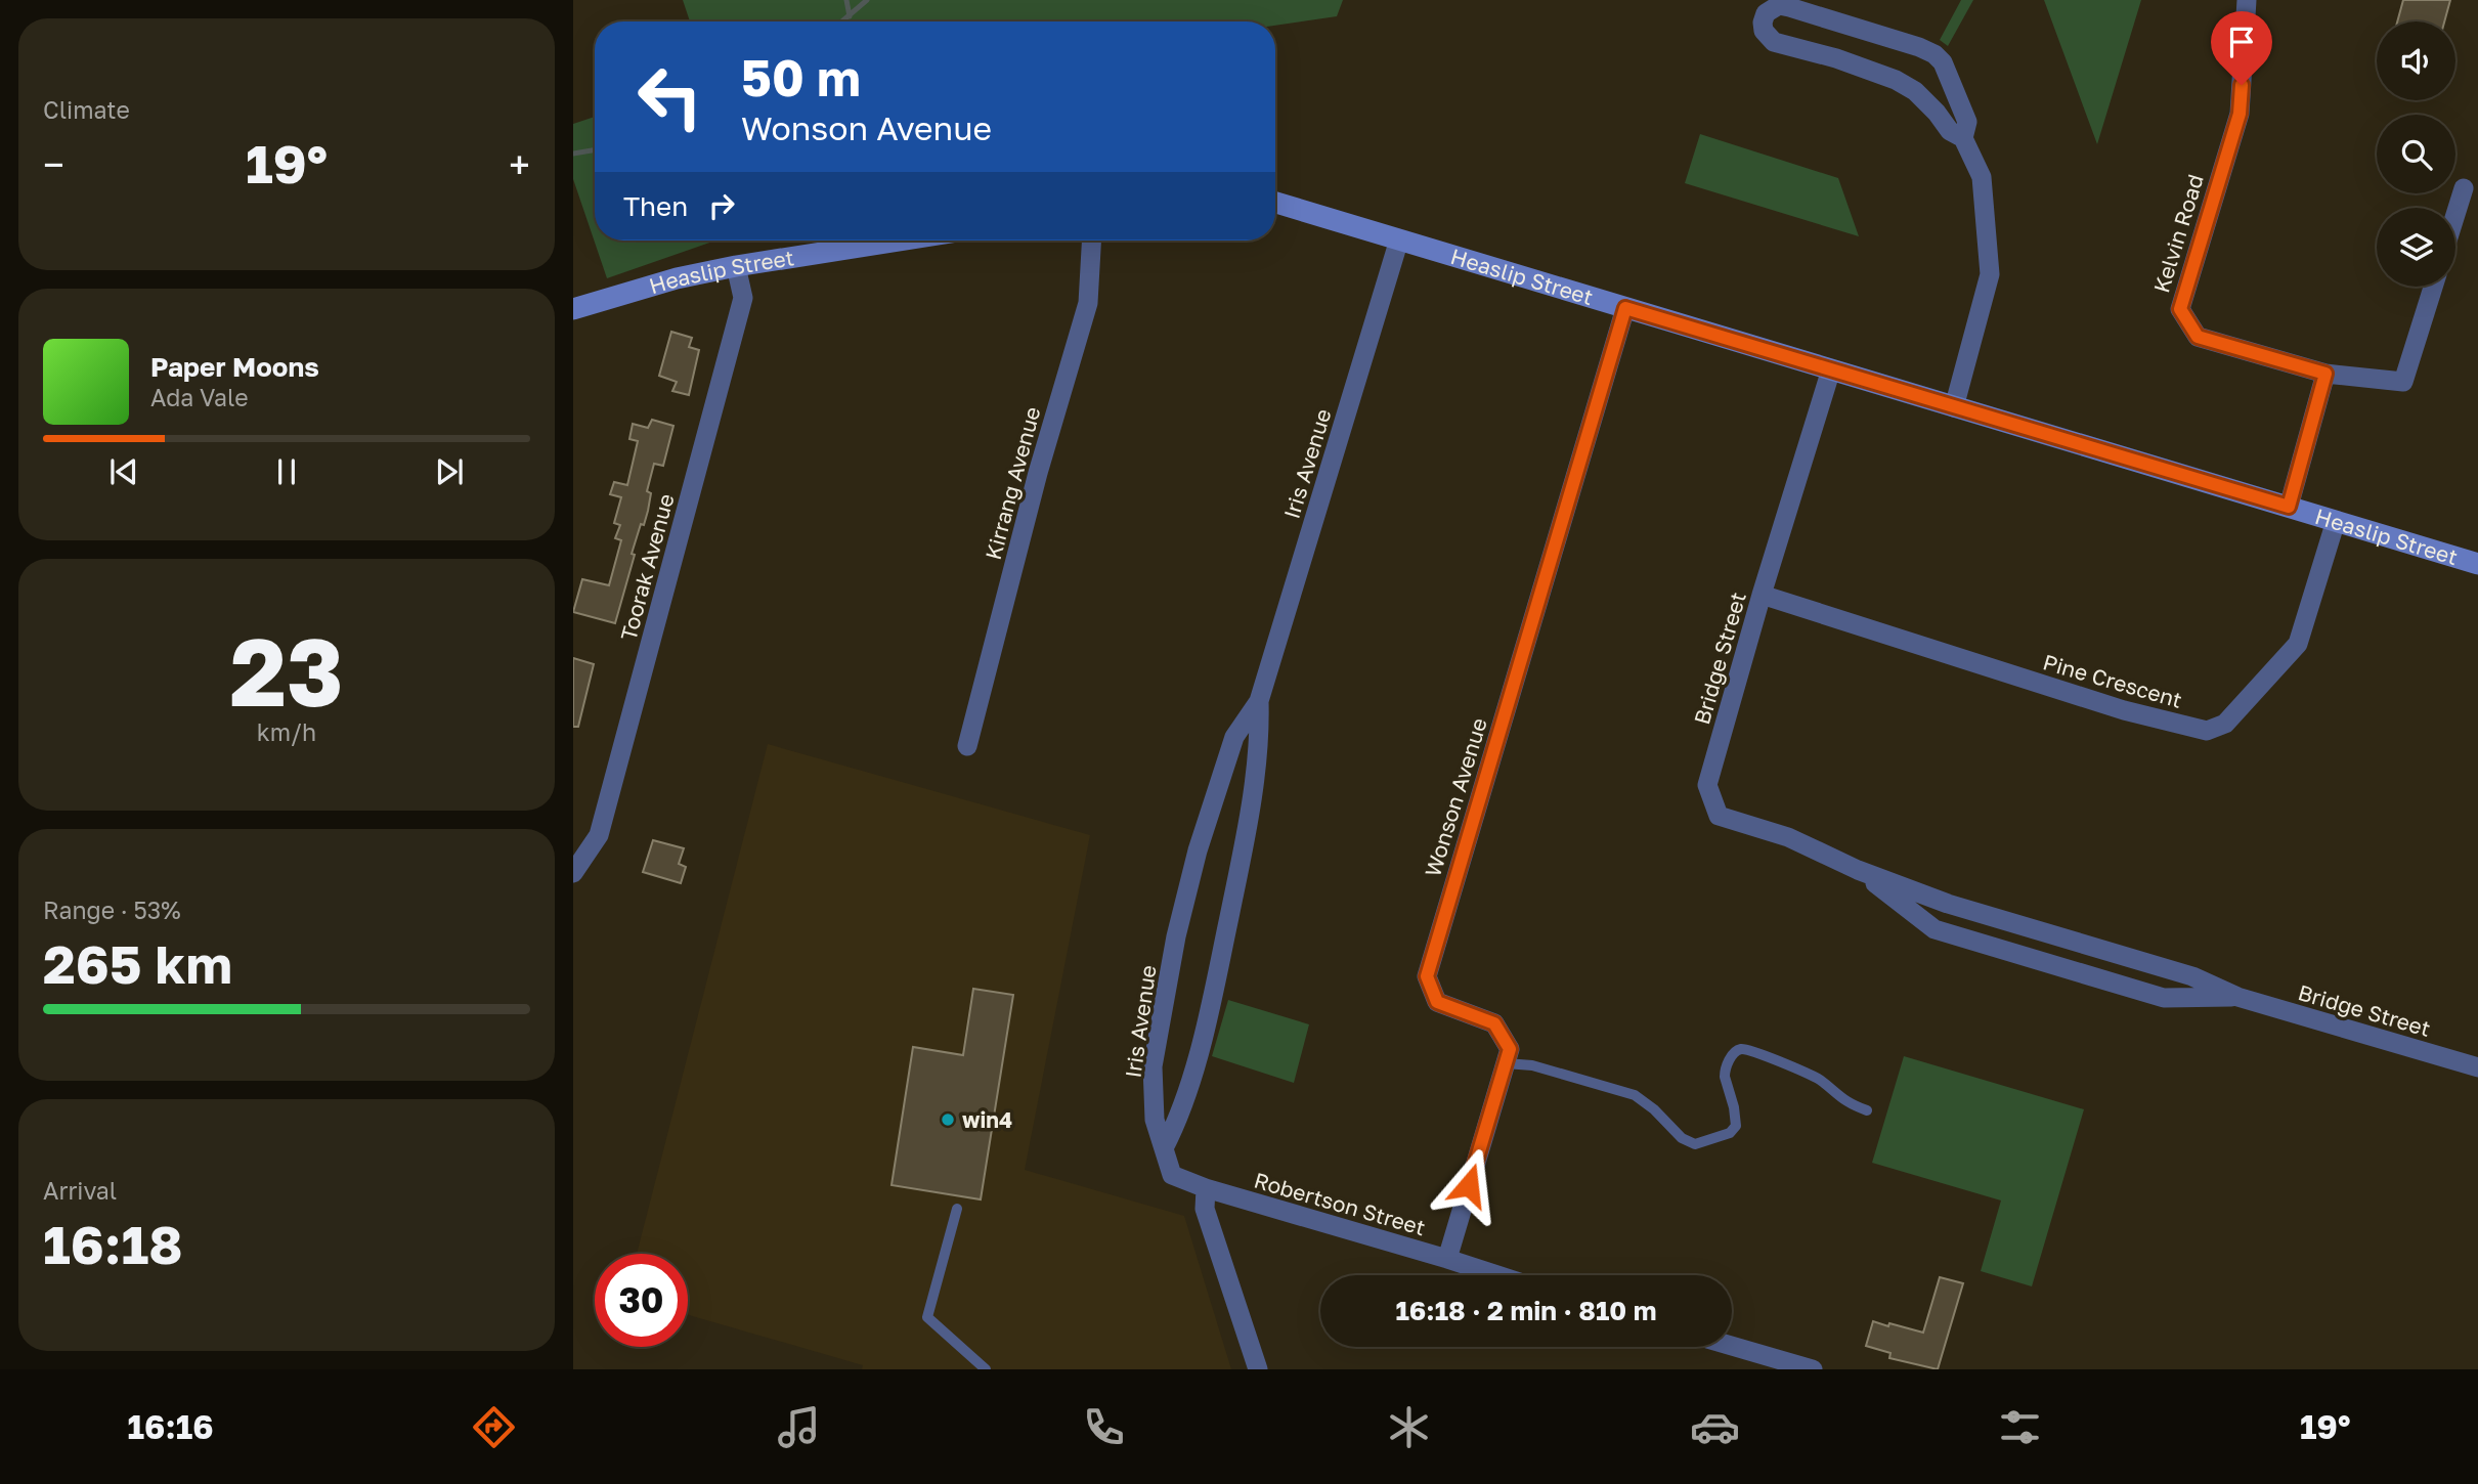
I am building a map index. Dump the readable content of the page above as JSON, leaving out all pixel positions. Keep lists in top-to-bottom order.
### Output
{
  "streets": {
    "street": [
      "Kelvin Road",
      "Heaslip Street",
      "Iris Avenue",
      "Kirrang Avenue",
      "Toorak Avenue",
      "Bridge Street",
      "Pine Crescent",
      "Wonson Avenue",
      "Robertson Street"
    ]
  },
  "crossings": [
    ["Heaslip Street", "Iris Avenue"],
    ["Heaslip Street", "Toorak Avenue"],
    ["Heaslip Street", "Bridge Street"],
    ["Heaslip Street", "Pine Crescent"],
    ["Heaslip Street", "Wonson Avenue"],
    ["Iris Avenue", "Robertson Street"],
    ["Bridge Street", "Pine Crescent"],
    ["Wonson Avenue", "Robertson Street"]
  ],
  "places": ["win4"],
  "page": {
    "tile": [
      "Climate",
      ["23", "km/h"],
      ["Range · 53%", "265 km"],
      ["Arrival", "16:18"]
    ],
    "turn": ["50 m", "Wonson Avenue"],
    "heat": ["−", "19°", "+"],
    "then": "Then",
    "song": ["Paper Moons", "Ada Vale"],
    "limit": "30",
    "trip": "16:18 · 2 min · 810 m",
    "tabs": ["16:16", "19°"]
  }
}
